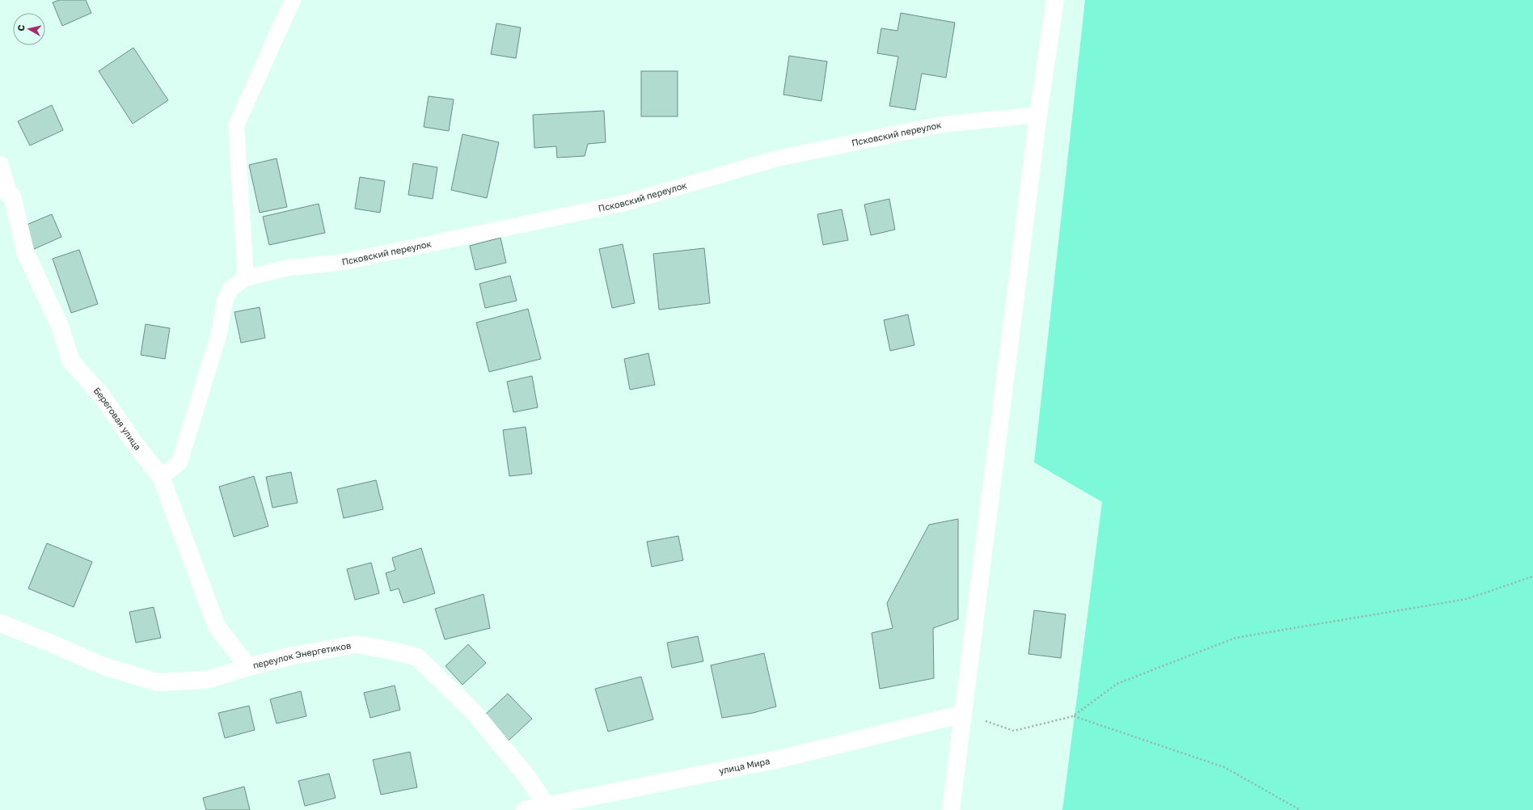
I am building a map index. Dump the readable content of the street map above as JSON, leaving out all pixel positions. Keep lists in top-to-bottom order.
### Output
{
  "streets": {
    "street": ["Береговая улица", "переулок Энергетиков", "улица Мира"],
    "lane": ["Псковский переулок"]
  },
  "crossings": [
    ["Псковский переулок", "Береговая улица"],
    ["Береговая улица", "переулок Энергетиков"],
    ["переулок Энергетиков", "улица Мира"]
  ],
  "north": "left"
}
